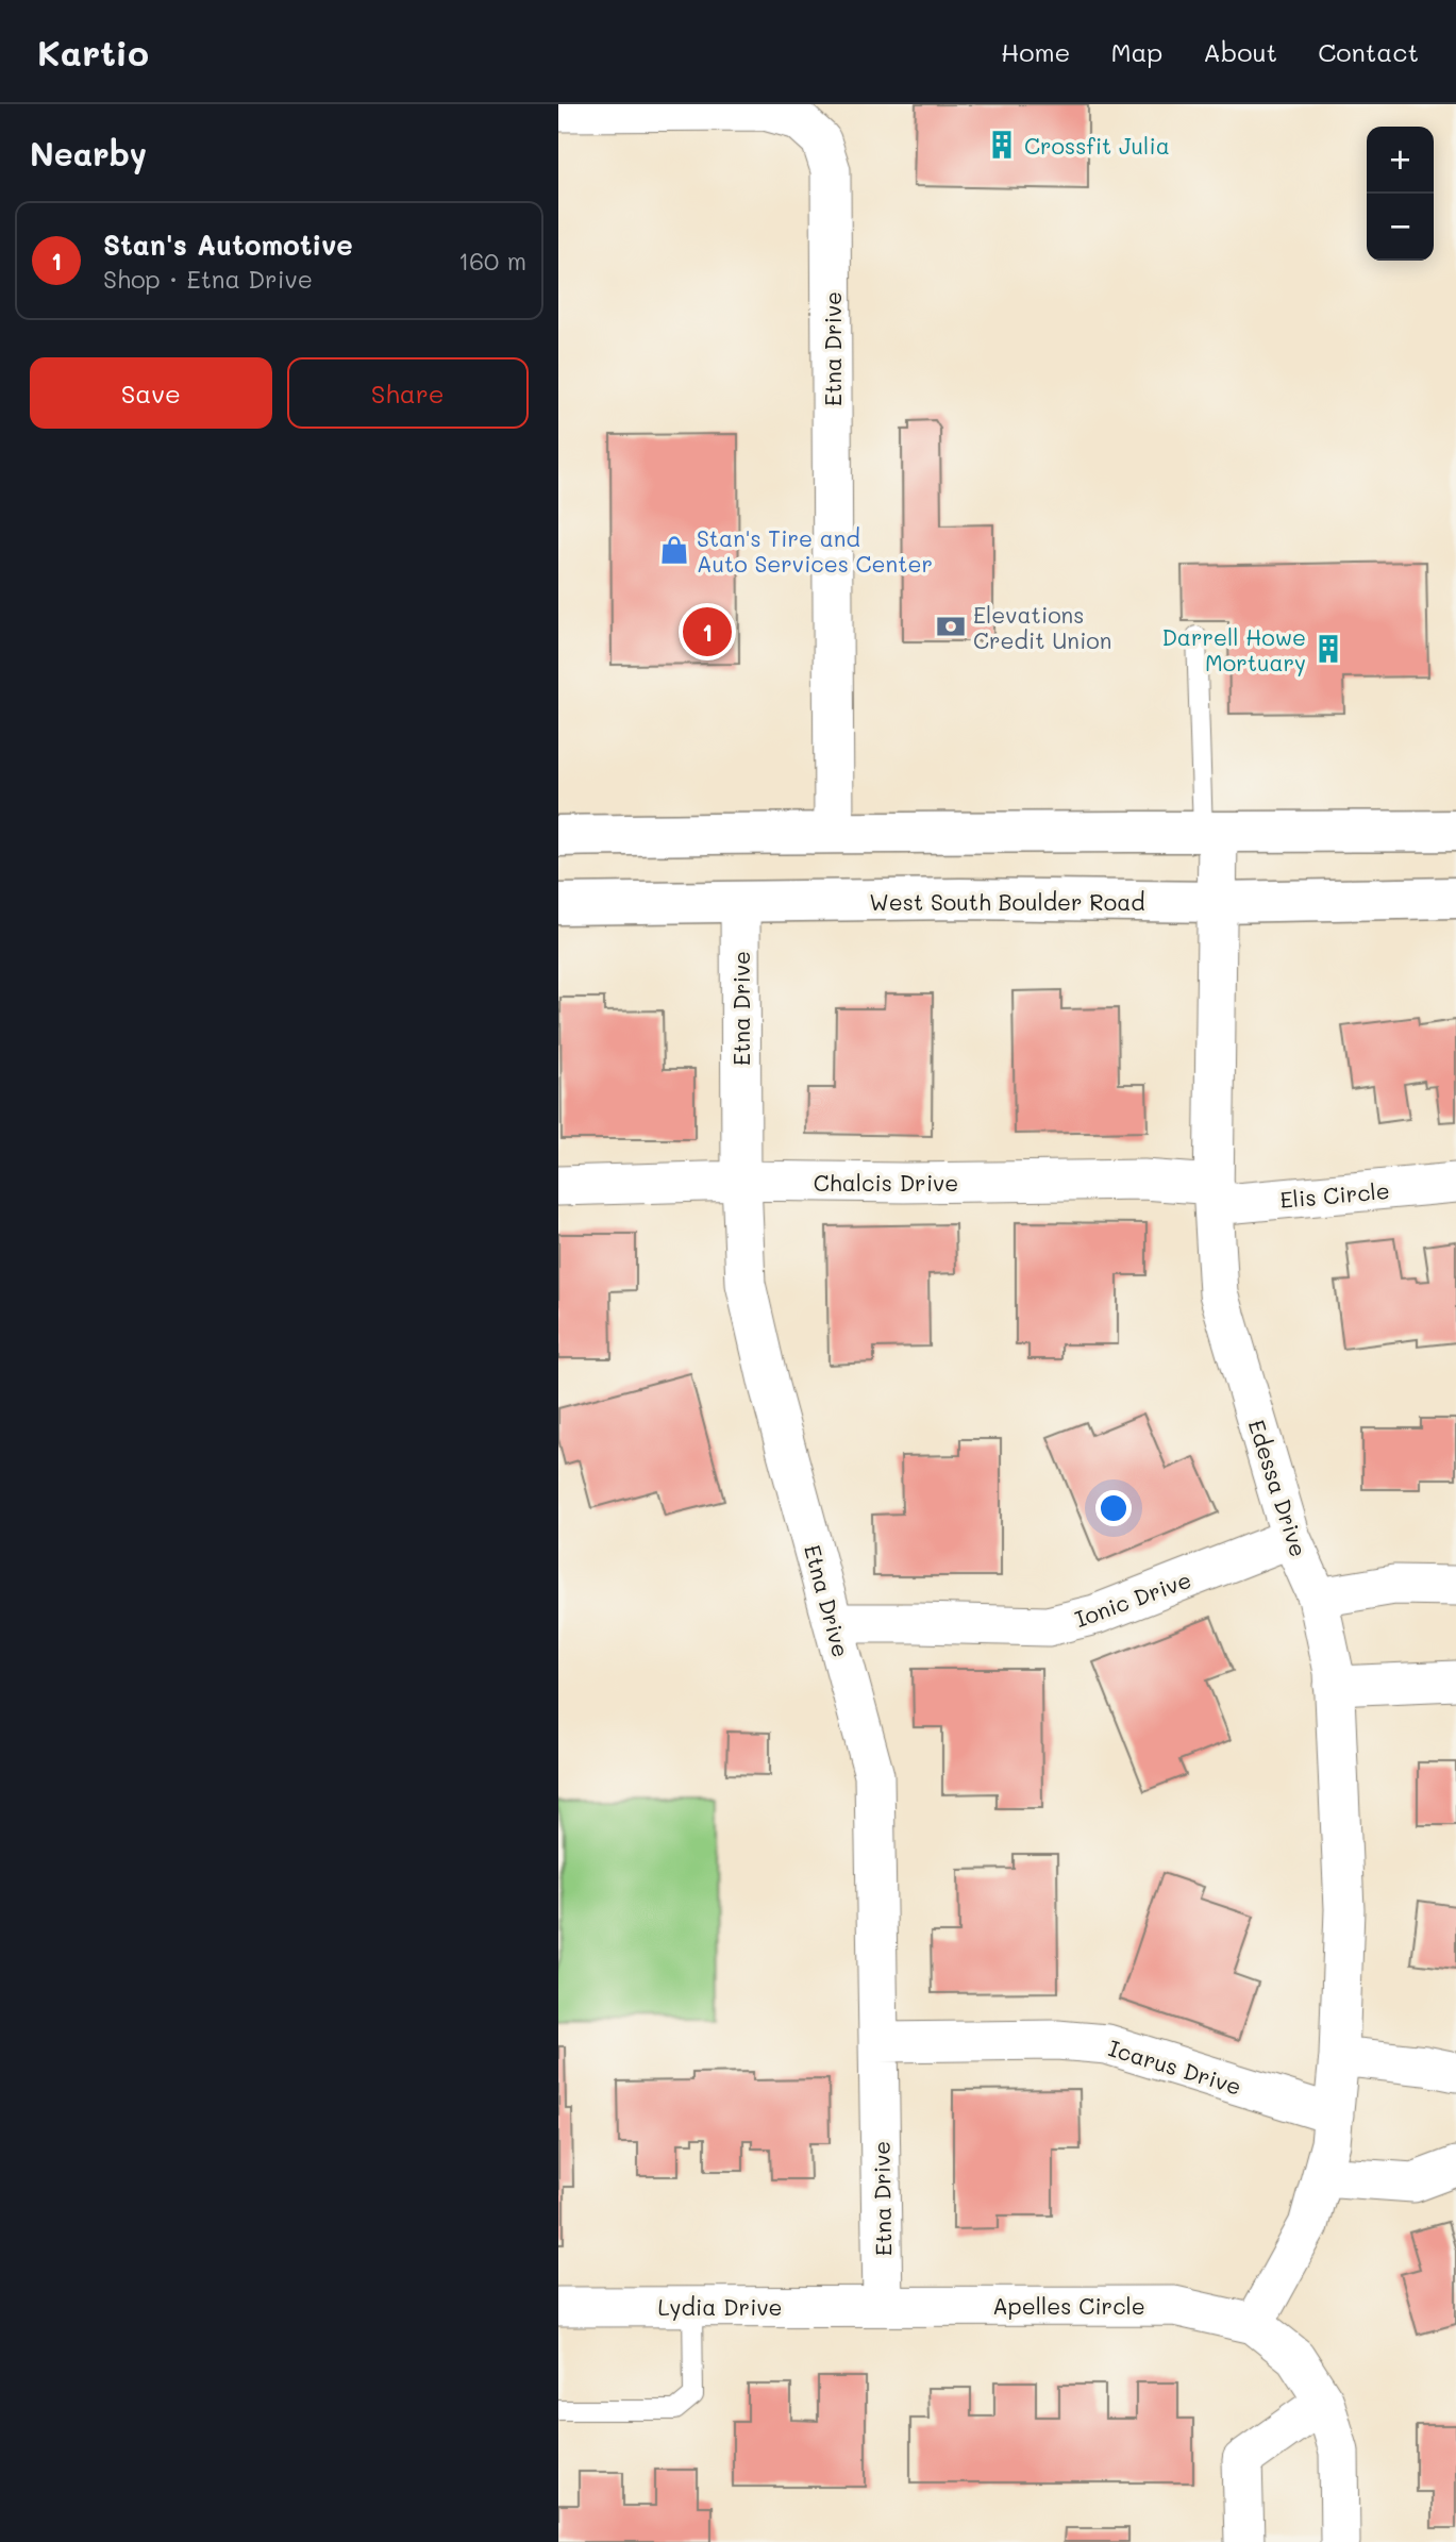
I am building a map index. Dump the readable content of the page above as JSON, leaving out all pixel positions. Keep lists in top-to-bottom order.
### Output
{
  "streets": {
    "main road": ["West South Boulder Road"],
    "street": [
      "Etna Drive",
      "Chalcis Drive",
      "Elis Circle",
      "Edessa Drive",
      "Ionic Drive",
      "Icarus Drive",
      "Apelles Circle",
      "Lydia Drive"
    ]
  },
  "crossings": [
    ["Etna Drive", "West South Boulder Road"],
    ["Etna Drive", "Chalcis Drive"],
    ["Etna Drive", "Ionic Drive"],
    ["Etna Drive", "Icarus Drive"],
    ["Etna Drive", "Apelles Circle"],
    ["Etna Drive", "Lydia Drive"],
    ["West South Boulder Road", "Edessa Drive"],
    ["Chalcis Drive", "Elis Circle"],
    ["Chalcis Drive", "Edessa Drive"],
    ["Elis Circle", "Edessa Drive"],
    ["Edessa Drive", "Ionic Drive"],
    ["Edessa Drive", "Icarus Drive"],
    ["Apelles Circle", "Lydia Drive"]
  ],
  "places": {
    "building": ["Crossfit Julia", "Darrell Howe Mortuary"],
    "shop": ["Stan's Tire and Auto Services Center"],
    "bank": ["Elevations Credit Union"]
  },
  "page": {
    "header": "Kartio",
    "nav": [
      "Home",
      "Map",
      "About",
      "Contact"
    ],
    "heading": "Nearby",
    "map_buttons": ["+", "−"],
    "list": [
      {
        "mark": "1",
        "name": "Stan's Automotive",
        "note": "Shop · Etna Drive",
        "value": "160 m"
      }
    ],
    "buttons": ["Save", "Share"],
    "pins": "1"
  }
}
